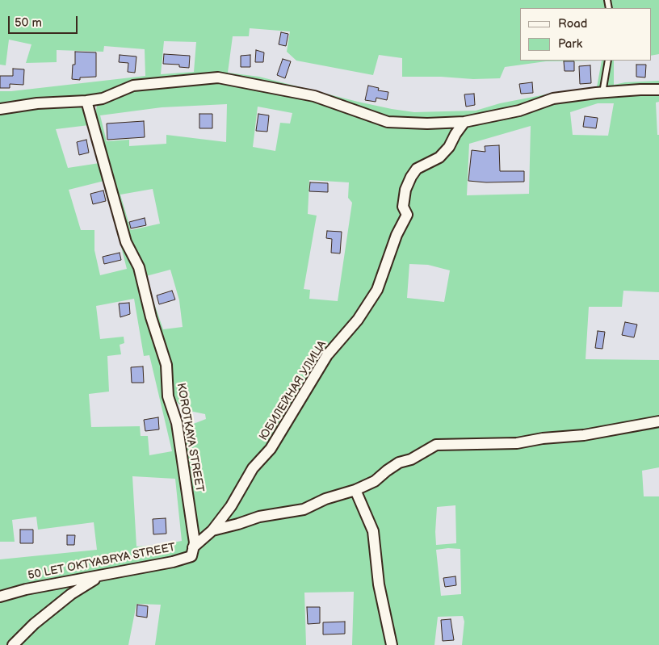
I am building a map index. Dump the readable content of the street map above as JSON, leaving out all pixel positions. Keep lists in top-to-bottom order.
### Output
{
  "streets": {
    "street": ["ЮБИЛЕЙНАЯ УЛИЦА", "KOROTKAYA STREET", "50 LET OKTYABRYA STREET"]
  },
  "crossings": [
    ["ЮБИЛЕЙНАЯ УЛИЦА", "50 LET OKTYABRYA STREET"],
    ["KOROTKAYA STREET", "50 LET OKTYABRYA STREET"]
  ],
  "legend": ["Road", "Park"],
  "scale_bar": "50 m"
}
